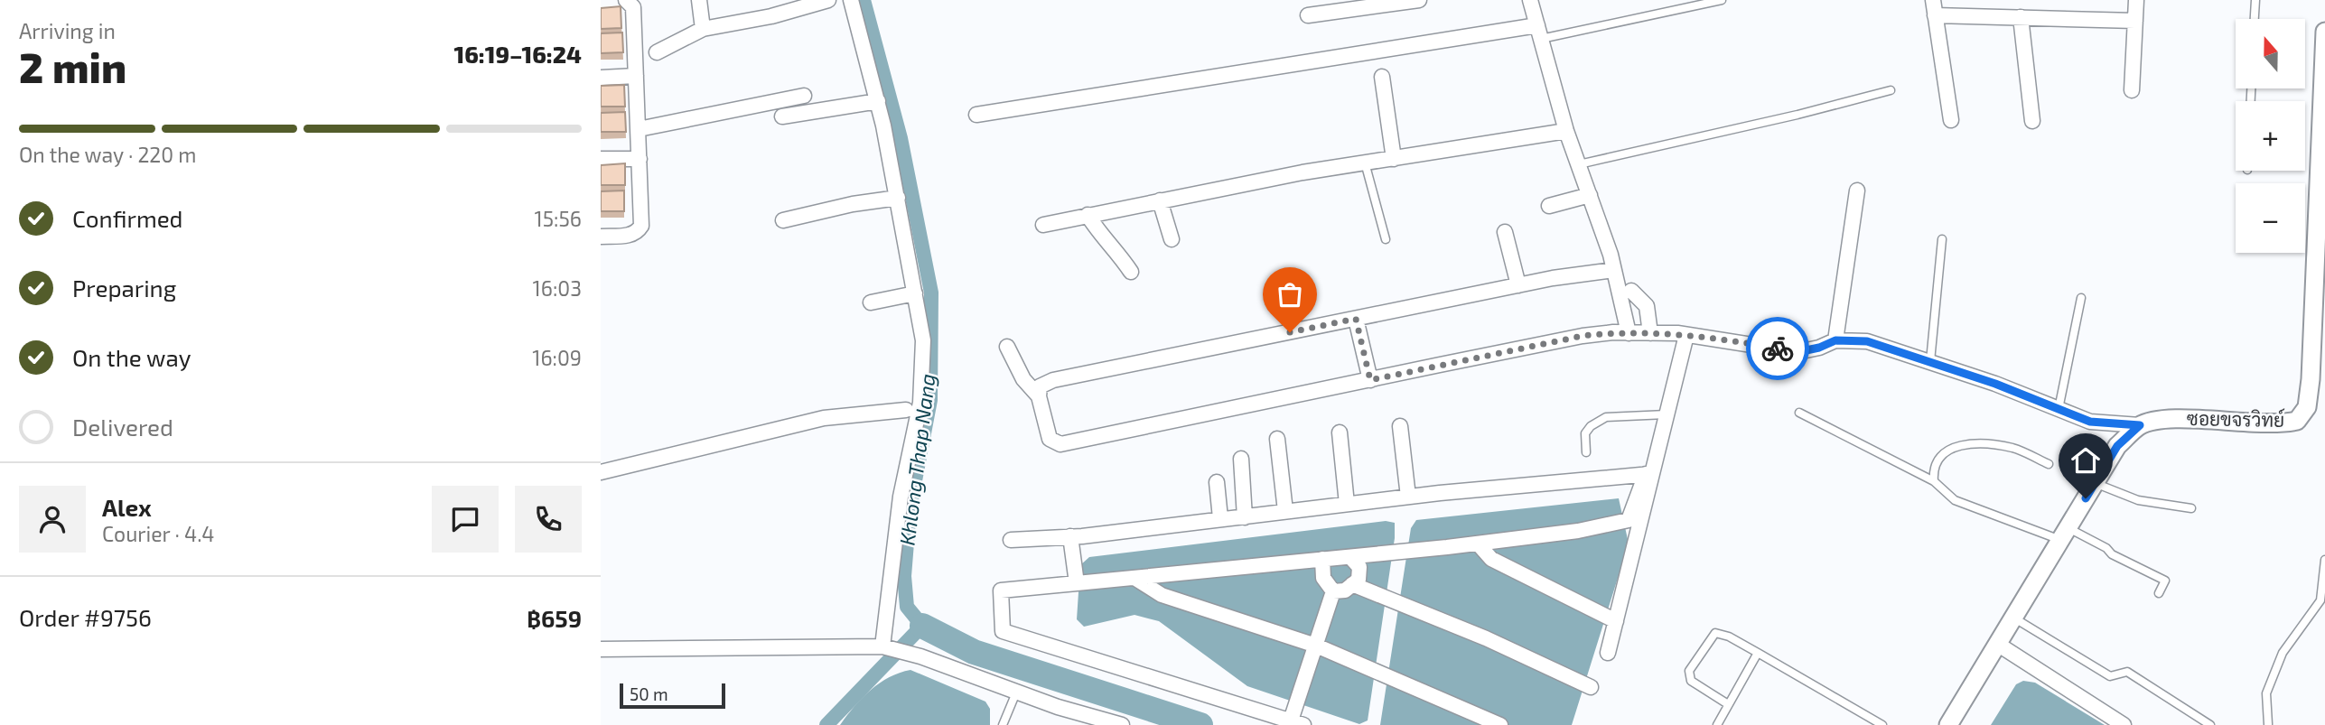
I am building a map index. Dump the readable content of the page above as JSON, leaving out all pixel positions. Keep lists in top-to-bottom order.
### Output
{
  "streets": {
    "street": ["ซอยขจรวิทย์"]
  },
  "water": ["Khlong Thap Nang"],
  "scale_bar": "50 m",
  "north": "top",
  "page": {
    "heading": ["2 min", "Arriving in", "16:19–16:24"],
    "panel": [
      "Alex",
      "Courier · 4.4",
      "Order #9756",
      "฿659"
    ],
    "map_buttons": ["+", "−"],
    "bar": "On the way · 220 m",
    "list": [
      ["Confirmed", "15:56"],
      ["Preparing", "16:03"],
      ["On the way", "16:09"],
      "Delivered"
    ],
    "scale": "50 m"
  }
}
